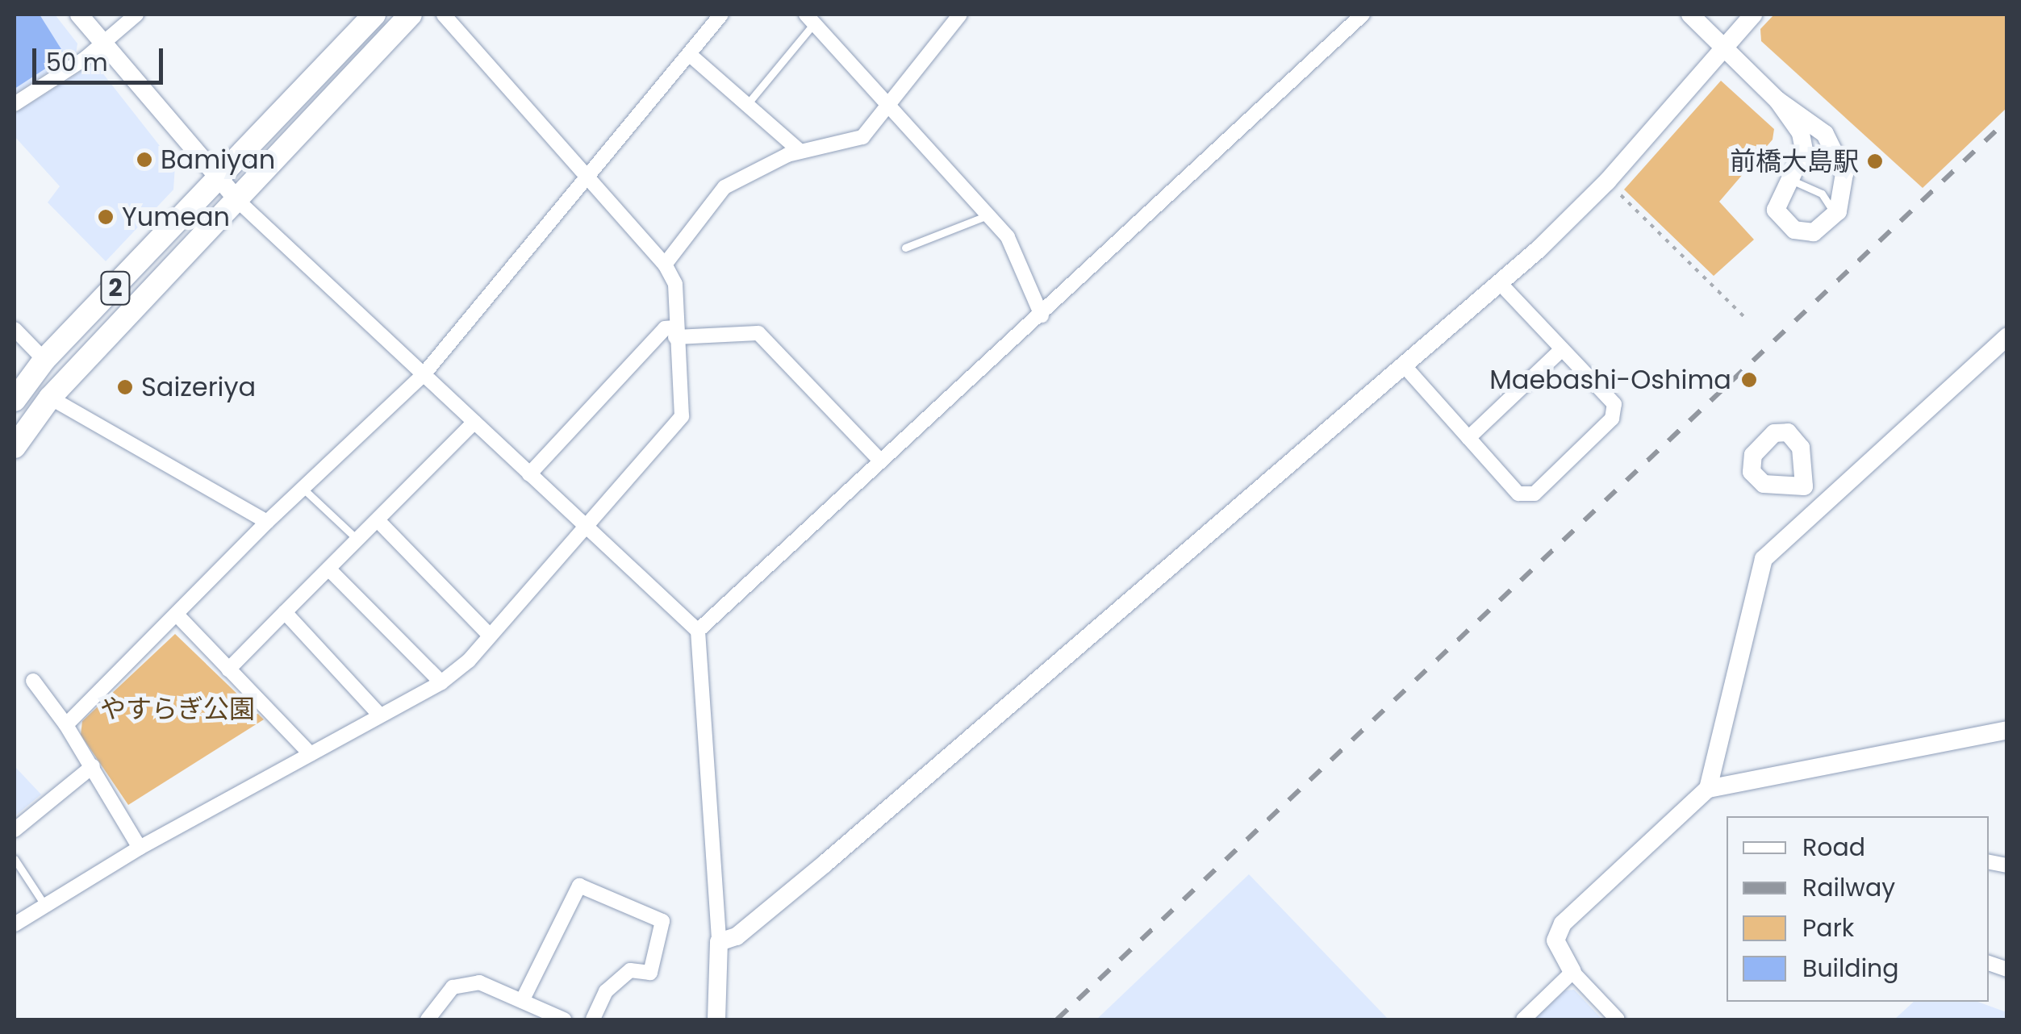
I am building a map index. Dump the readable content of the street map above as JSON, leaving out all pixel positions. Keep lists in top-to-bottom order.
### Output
{
  "streets": {
    "main road": ["2"]
  },
  "parks": ["やすらぎ公園"],
  "places": [
    "Bamiyan",
    "前橋大島駅",
    "Yumean",
    "Maebashi-Oshima",
    "Saizeriya"
  ],
  "legend": [
    "Road",
    "Railway",
    "Park",
    "Building"
  ],
  "scale_bar": "50 m"
}
